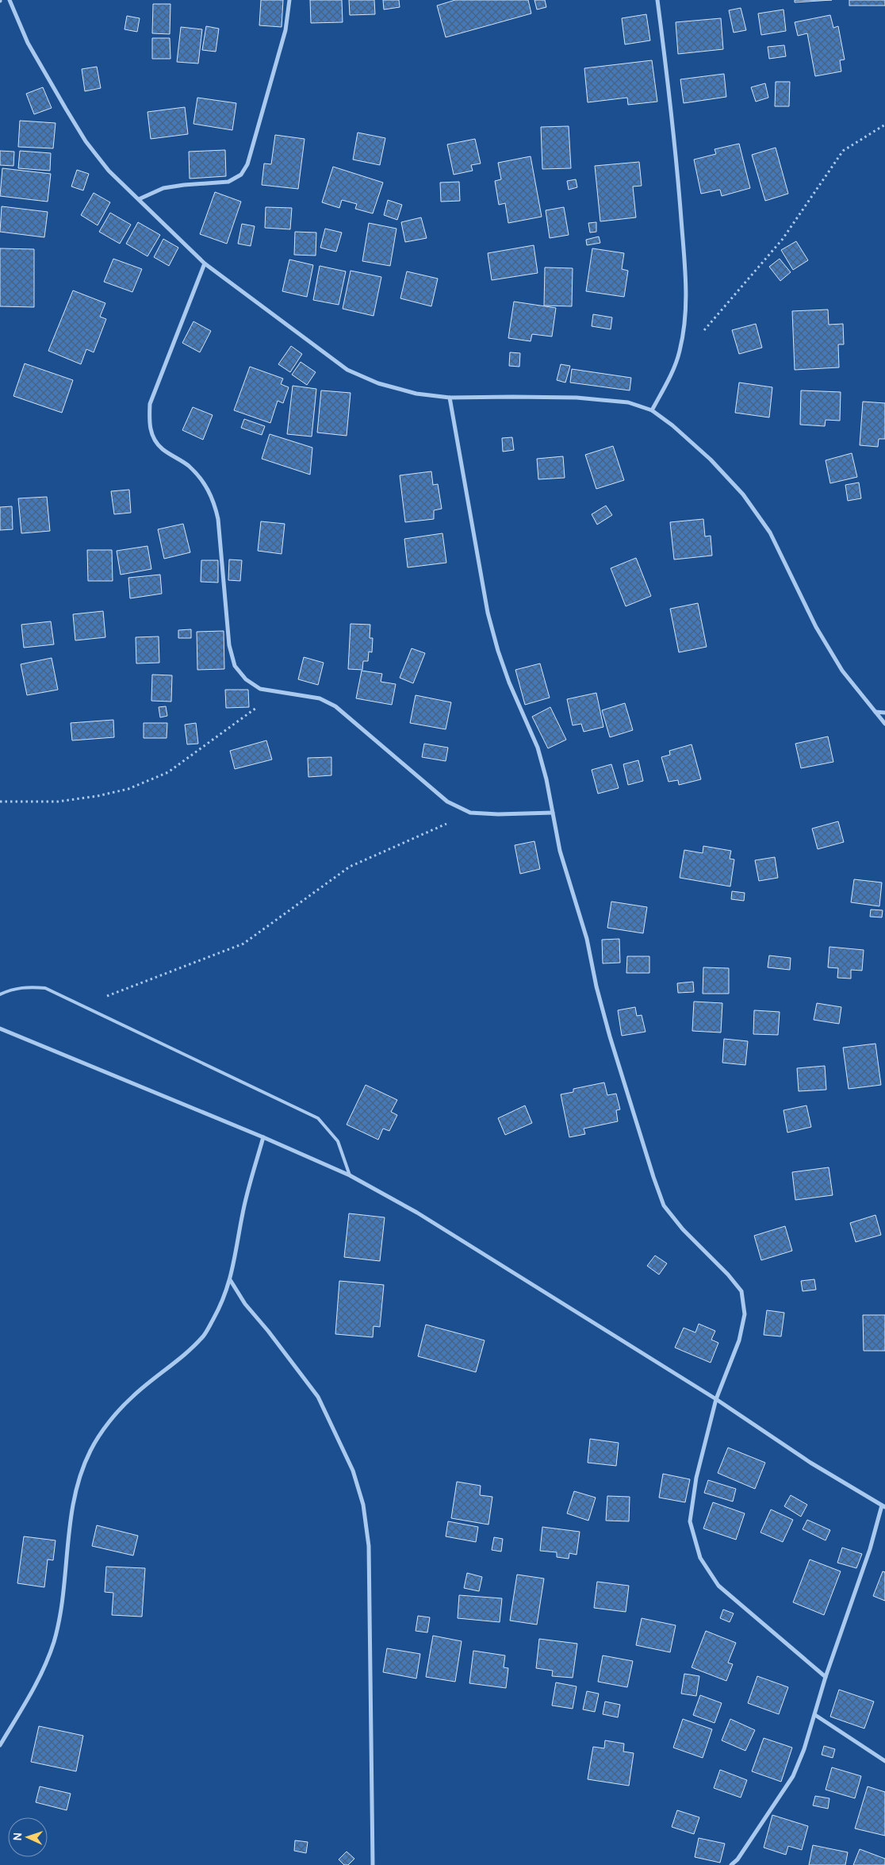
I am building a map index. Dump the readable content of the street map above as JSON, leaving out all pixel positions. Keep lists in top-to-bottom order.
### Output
{
  "north": "left"
}
